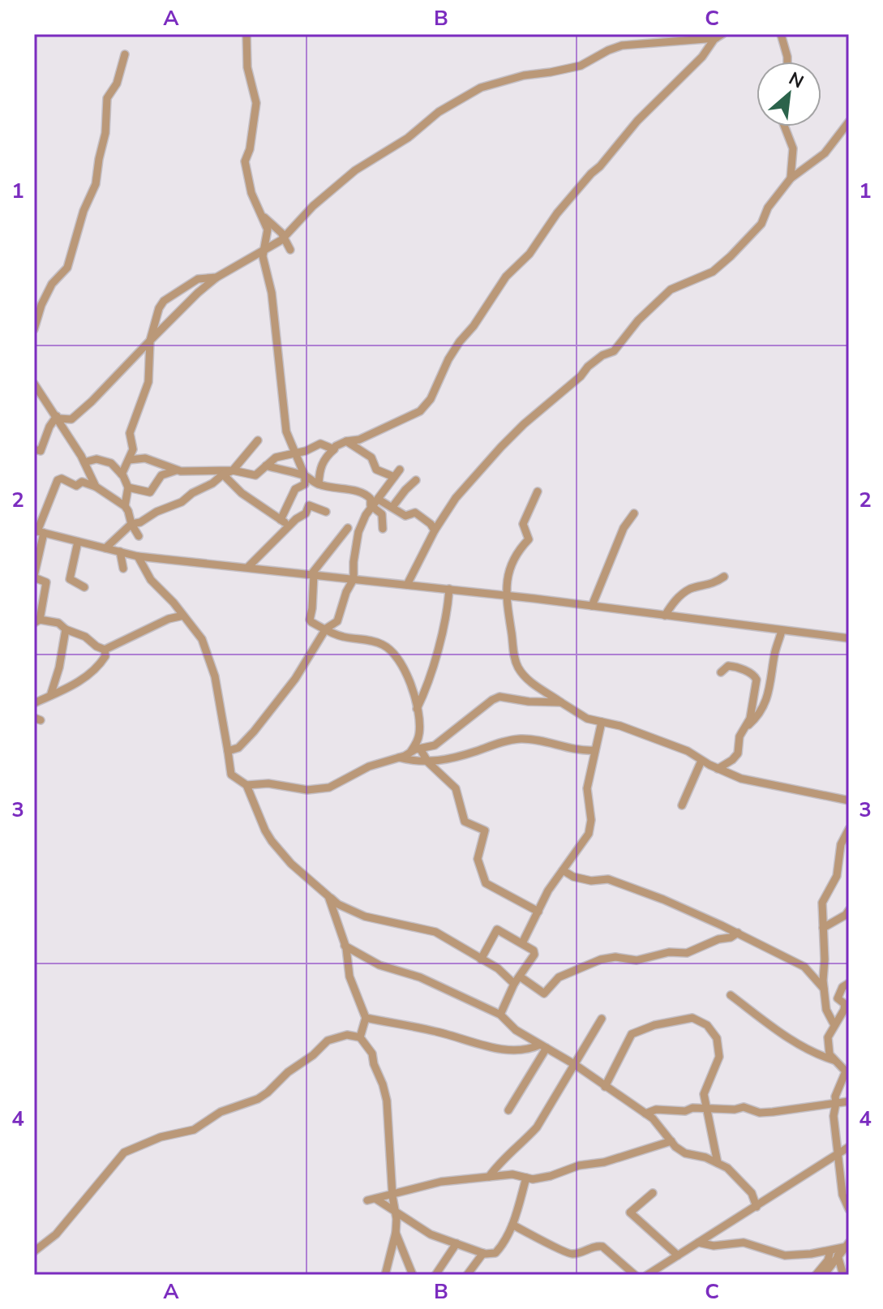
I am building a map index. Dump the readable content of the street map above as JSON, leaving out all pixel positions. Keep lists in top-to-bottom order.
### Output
{
  "north": "top right",
  "grid": {
    "columns": ["A", "B", "C"],
    "rows": [
      "1",
      "2",
      "3",
      "4"
    ]
  }
}
